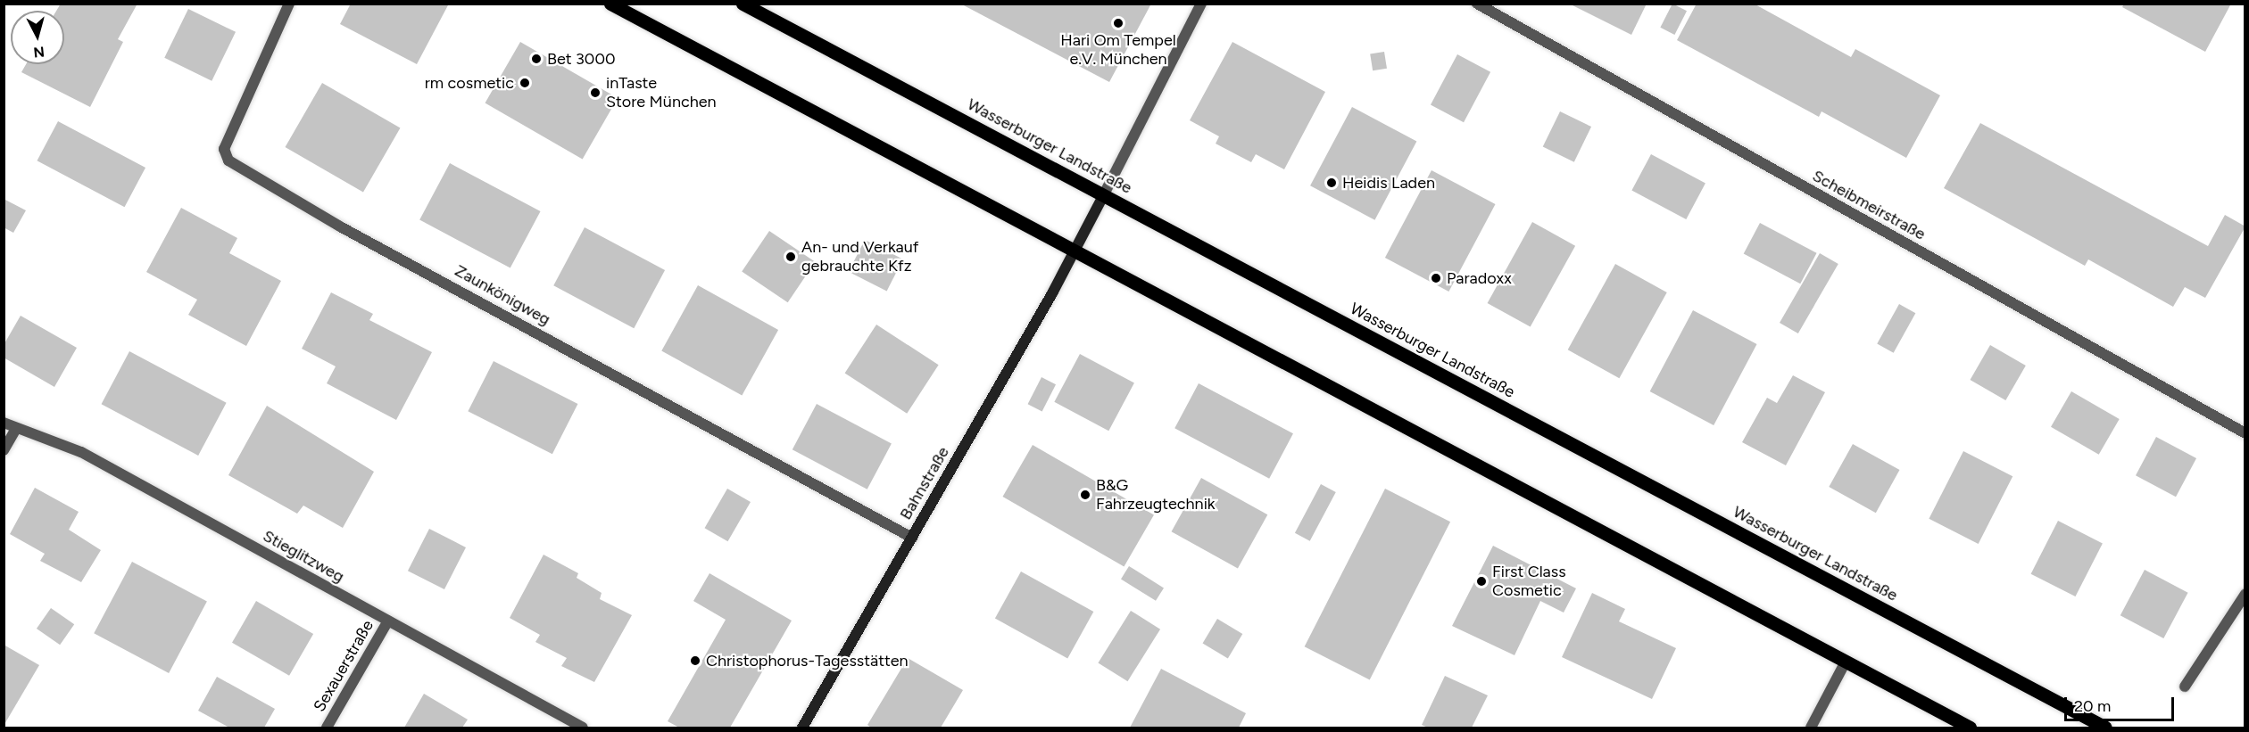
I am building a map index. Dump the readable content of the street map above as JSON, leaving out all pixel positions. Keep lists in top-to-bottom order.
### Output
{
  "streets": {
    "main road": ["Wasserburger Landstraße"],
    "street": [
      "Scheibmeirstraße",
      "Zaunkönigweg",
      "Bahnstraße",
      "Stieglitzweg",
      "Sexauerstraße"
    ]
  },
  "crossings": [
    ["Wasserburger Landstraße", "Bahnstraße"],
    ["Zaunkönigweg", "Bahnstraße"],
    ["Stieglitzweg", "Sexauerstraße"]
  ],
  "places": [
    "Hari Om Tempel e.V. München",
    "Bet 3000",
    "rm cosmetic",
    "inTaste Store München",
    "Heidis Laden",
    "An- und Verkauf gebrauchte Kfz",
    "Paradoxx",
    "B&G Fahrzeugtechnik",
    "First Class Cosmetic",
    "Christophorus-Tagesstätten"
  ],
  "scale_bar": "20 m",
  "north": "bottom"
}
